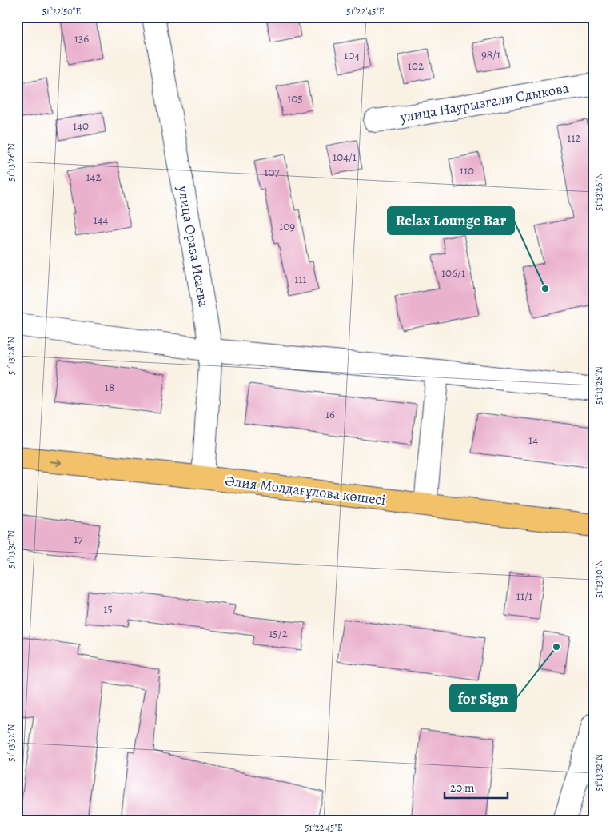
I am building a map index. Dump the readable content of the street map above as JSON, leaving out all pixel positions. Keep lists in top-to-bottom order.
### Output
{
  "streets": {
    "main road": ["Әлия Молдағұлова көшесі"],
    "street": ["улица Наурызгали Сдыкова", "улица Ораза Исаева"]
  },
  "crossings": [
    ["улица Ораза Исаева", "Әлия Молдағұлова көшесі"]
  ],
  "places": ["Relax Lounge Bar", "for Sign"],
  "house_numbers": [
    "136",
    "98/1",
    "104",
    "102",
    "105",
    "140",
    "112",
    "104/1",
    "110",
    "107",
    "142",
    "144",
    "109",
    "106/1",
    "111",
    "18",
    "16",
    "14",
    "17",
    "11/1",
    "15",
    "15/2"
  ],
  "scale_bar": "20 m",
  "coordinates": [
    "51°22'50\"E",
    "51°22'45\"E",
    "51°13'26\"N",
    "51°13'28\"N",
    "51°13'30\"N",
    "51°13'32\"N"
  ]
}
